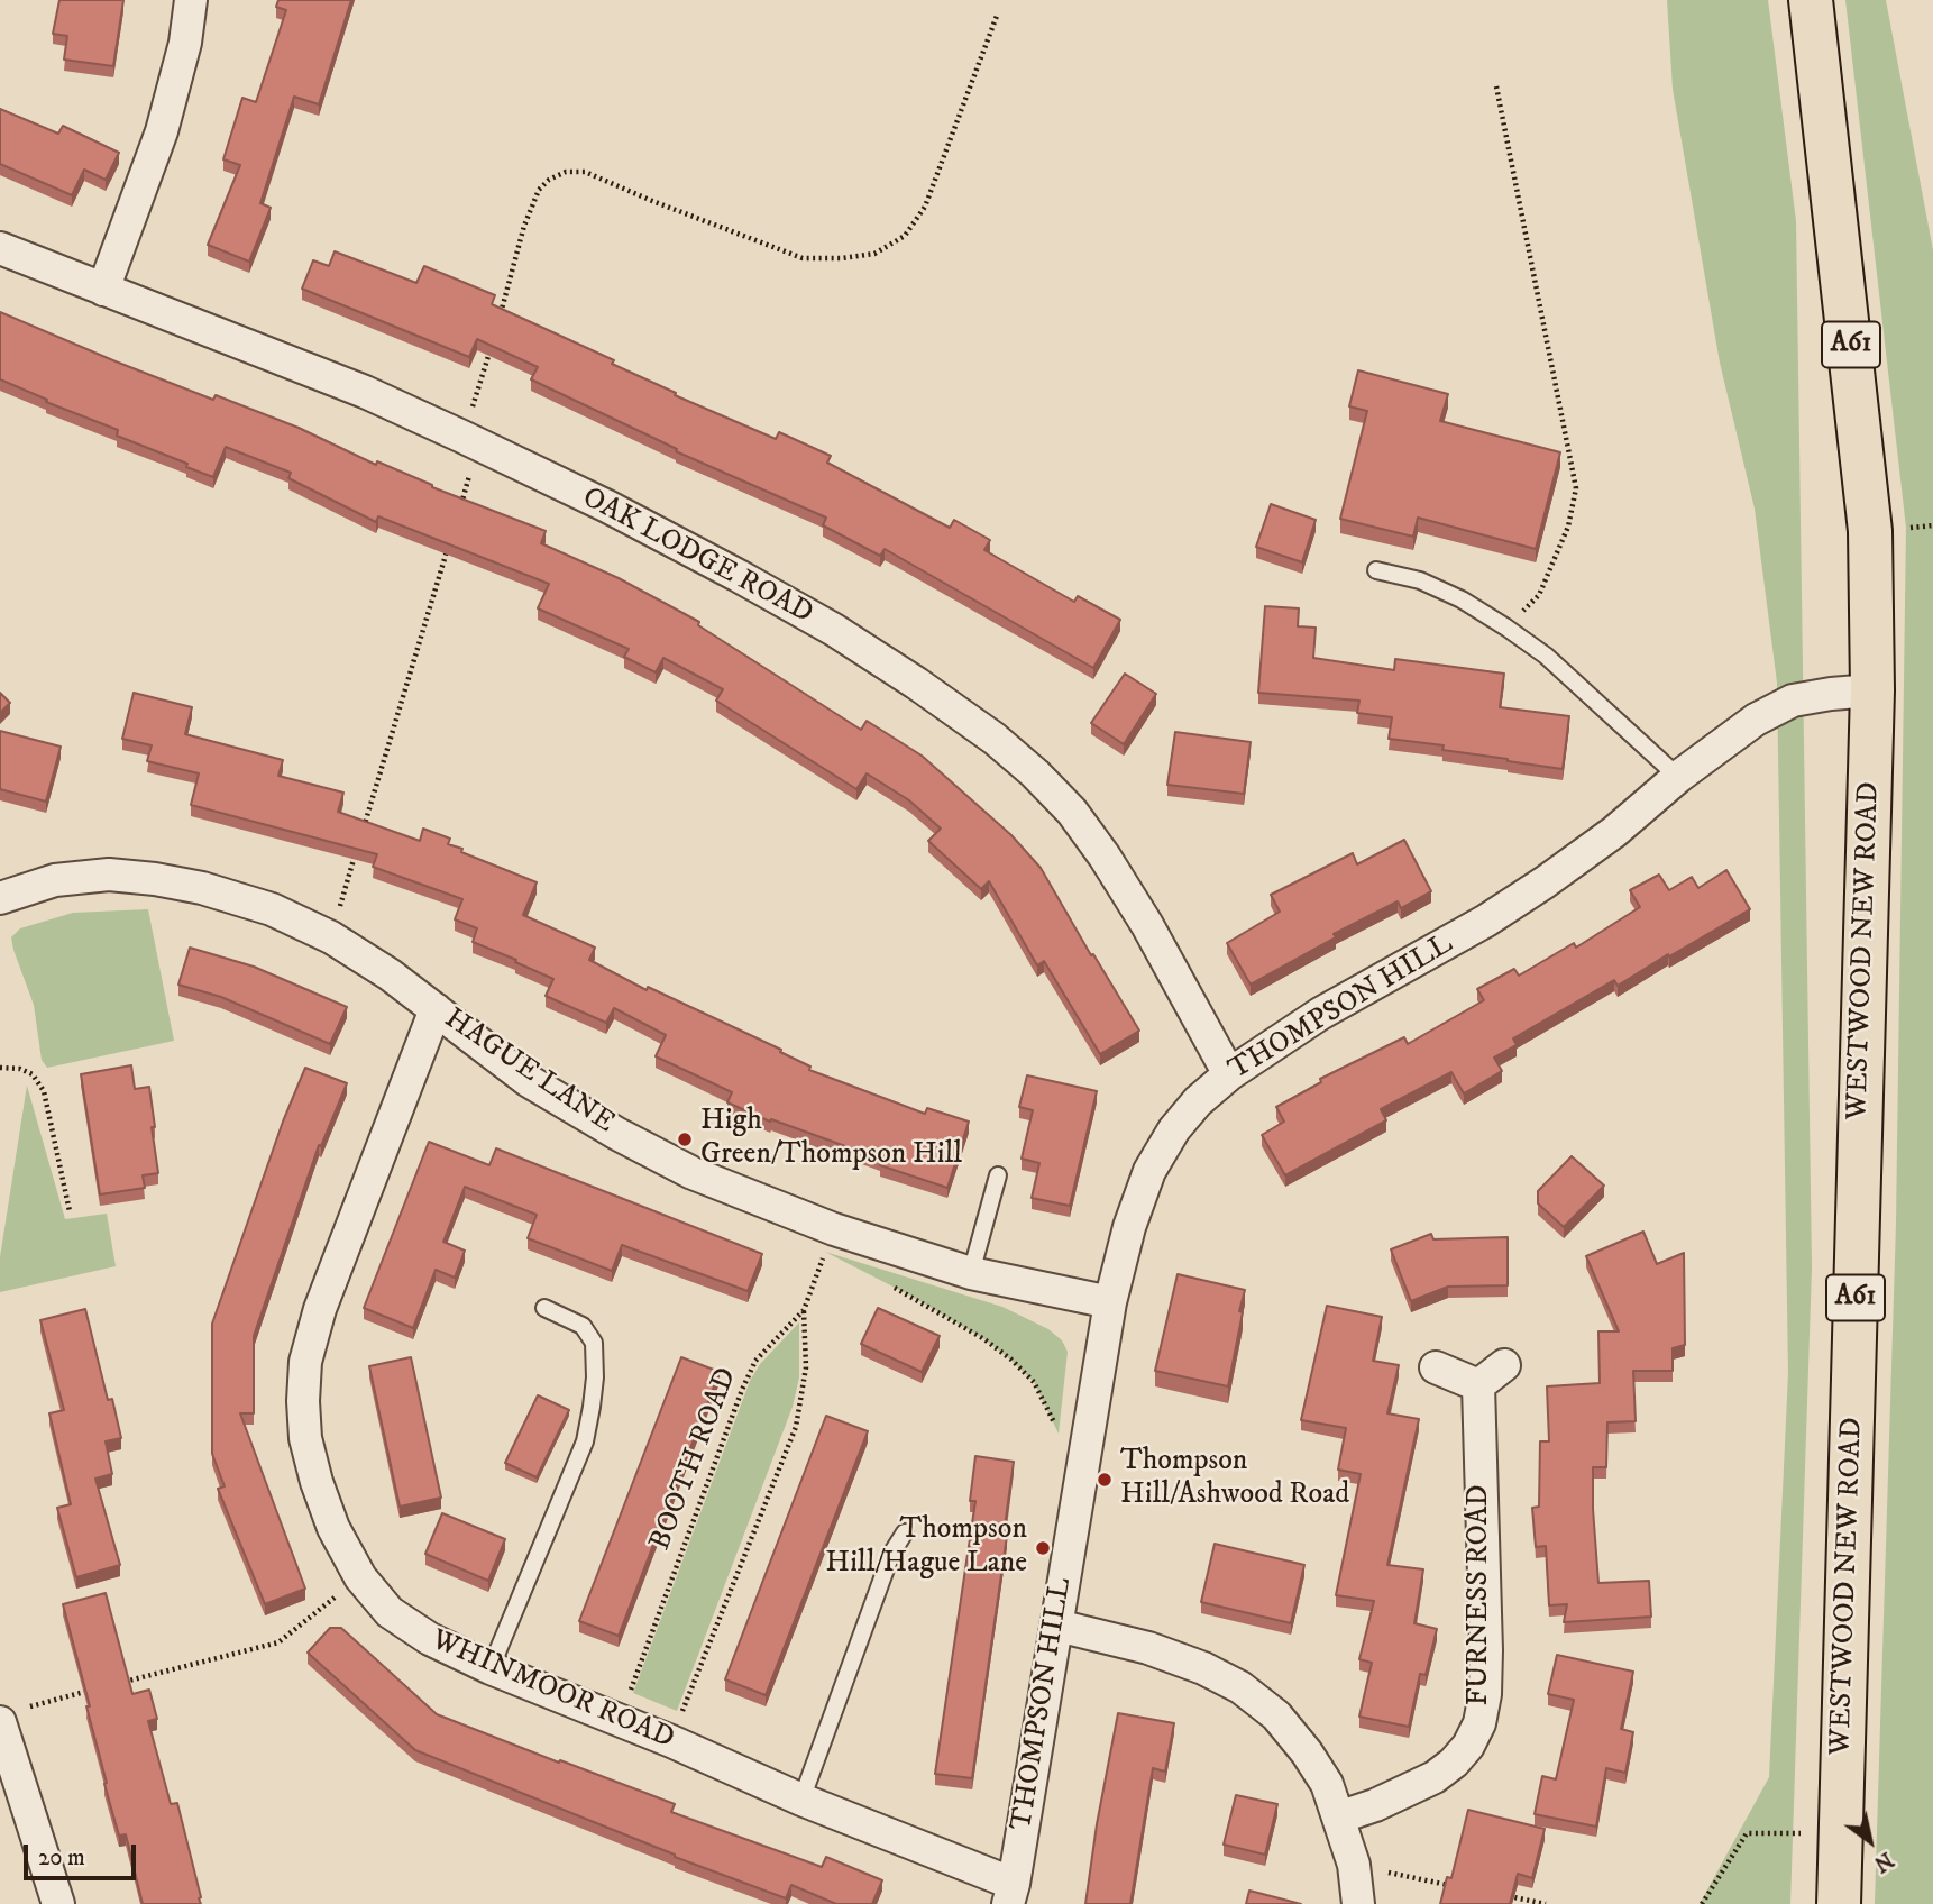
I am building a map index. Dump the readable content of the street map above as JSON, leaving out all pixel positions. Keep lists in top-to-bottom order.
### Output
{
  "streets": {
    "highway": ["A61", "WESTWOOD NEW ROAD"],
    "street": [
      "OAK LODGE ROAD",
      "THOMPSON HILL",
      "HAGUE LANE",
      "FURNESS ROAD",
      "WHINMOOR ROAD"
    ],
    "path": ["BOOTH ROAD"]
  },
  "crossings": [
    ["OAK LODGE ROAD", "THOMPSON HILL"],
    ["WESTWOOD NEW ROAD", "THOMPSON HILL"],
    ["THOMPSON HILL", "HAGUE LANE"],
    ["THOMPSON HILL", "WHINMOOR ROAD"],
    ["HAGUE LANE", "BOOTH ROAD"],
    ["HAGUE LANE", "WHINMOOR ROAD"],
    ["BOOTH ROAD", "WHINMOOR ROAD"]
  ],
  "places": ["High Green/Thompson Hill", "Thompson Hill/Ashwood Road", "Thompson Hill/Hague Lane"],
  "scale_bar": "20 m",
  "north": "bottom right"
}
